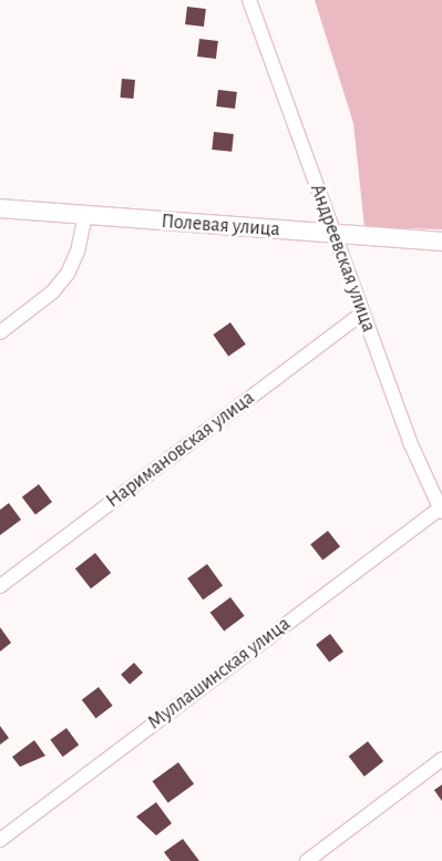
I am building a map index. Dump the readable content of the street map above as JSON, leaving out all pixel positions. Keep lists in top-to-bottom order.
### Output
{
  "streets": {
    "street": [
      "Полевая улица",
      "Андреевская улица",
      "Наримановская улица",
      "Муллашинская улица"
    ]
  },
  "crossings": [
    ["Полевая улица", "Андреевская улица"],
    ["Андреевская улица", "Наримановская улица"],
    ["Андреевская улица", "Муллашинская улица"]
  ]
}
